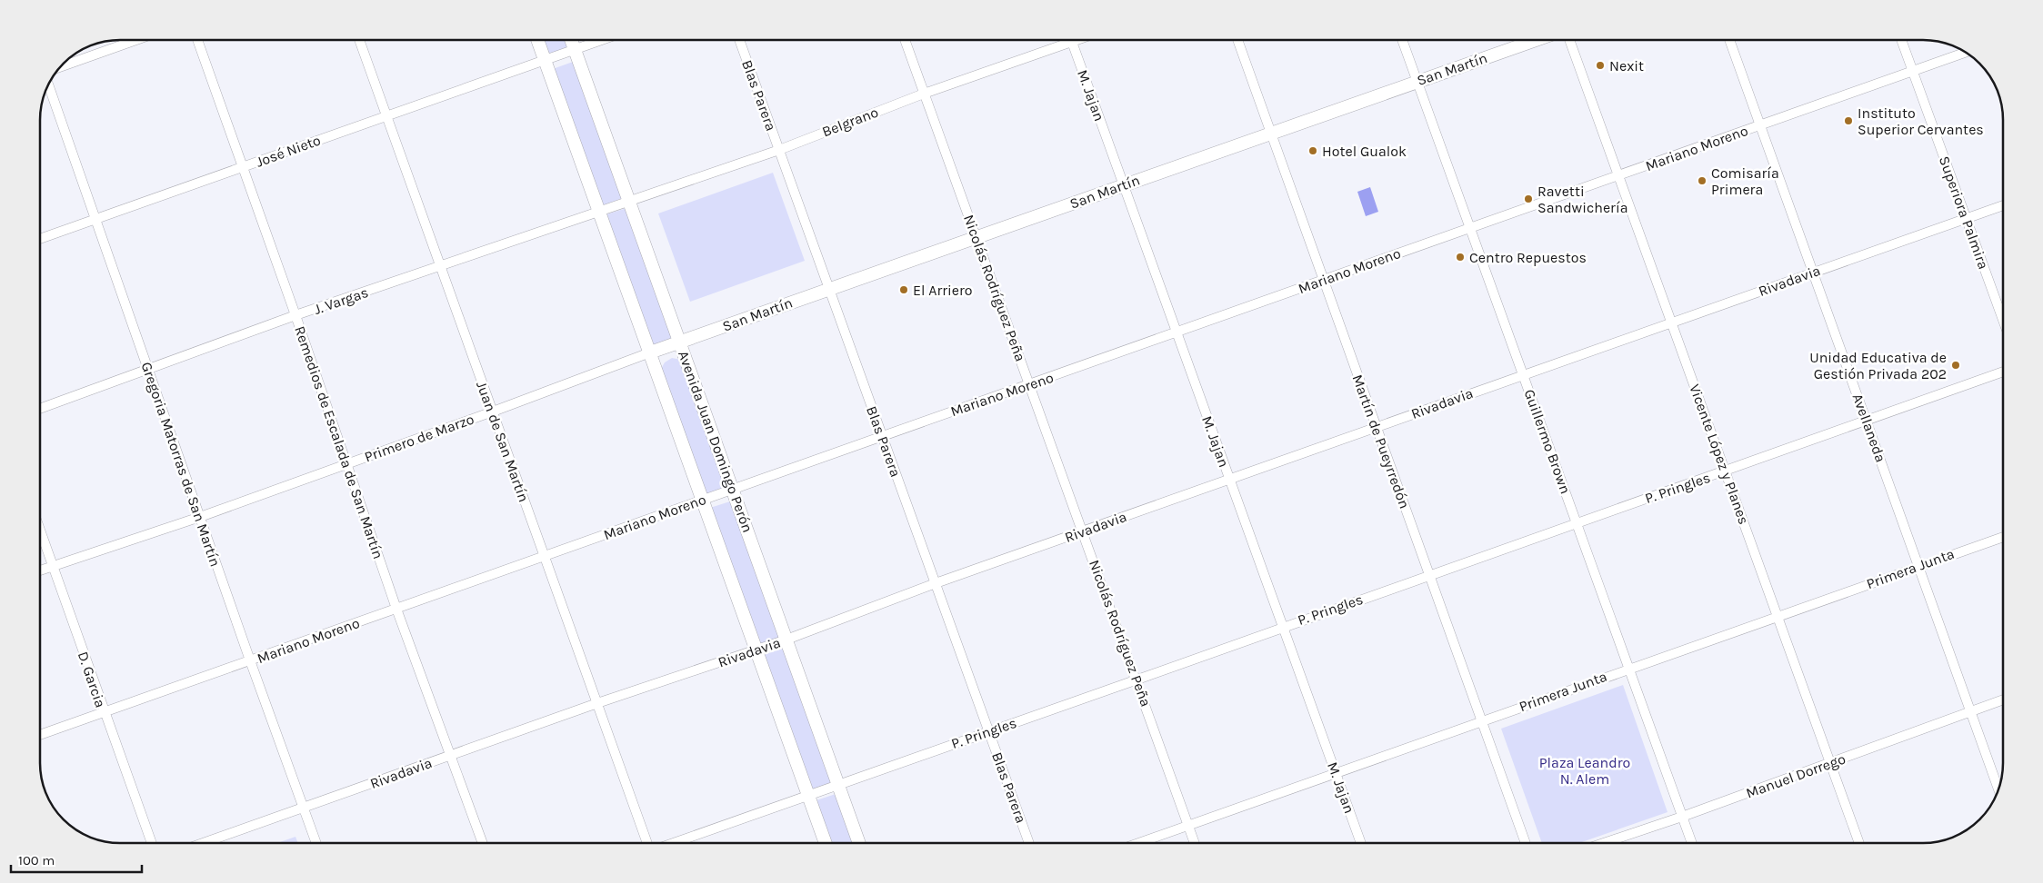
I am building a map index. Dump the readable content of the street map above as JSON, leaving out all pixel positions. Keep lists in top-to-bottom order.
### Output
{
  "streets": {
    "main road": ["San Martín", "Avenida Juan Domingo Perón"],
    "street": [
      "Blas Parera",
      "M. Jajan",
      "Belgrano",
      "Mariano Moreno",
      "José Nieto",
      "Superiora Palmira",
      "Rivadavia",
      "Nicolás Rodríguez Peña",
      "J. Vargas",
      "Avellaneda",
      "Primero de Marzo",
      "Juan de San Martín",
      "Martín de Pueyrredón",
      "Guillermo Brown",
      "Remedios de Escalada de San Martín",
      "Vicente López y Planes",
      "Gregoria Matorras de San Martín",
      "P. Pringles",
      "Primera Junta",
      "D. Garcia",
      "Manuel Dorrego"
    ]
  },
  "crossings": [
    ["San Martín", "Blas Parera"],
    ["San Martín", "M. Jajan"],
    ["San Martín", "Nicolás Rodríguez Peña"],
    ["San Martín", "Primero de Marzo"],
    ["San Martín", "Avenida Juan Domingo Perón"],
    ["San Martín", "Martín de Pueyrredón"],
    ["San Martín", "Guillermo Brown"],
    ["Blas Parera", "Belgrano"],
    ["Blas Parera", "Mariano Moreno"],
    ["Blas Parera", "Rivadavia"],
    ["Blas Parera", "P. Pringles"],
    ["M. Jajan", "Belgrano"],
    ["M. Jajan", "Mariano Moreno"],
    ["M. Jajan", "Rivadavia"],
    ["M. Jajan", "P. Pringles"],
    ["M. Jajan", "Primera Junta"],
    ["Belgrano", "Nicolás Rodríguez Peña"],
    ["Belgrano", "J. Vargas"],
    ["Belgrano", "Avenida Juan Domingo Perón"],
    ["Mariano Moreno", "Superiora Palmira"],
    ["Mariano Moreno", "Nicolás Rodríguez Peña"],
    ["Mariano Moreno", "Avellaneda"],
    ["Mariano Moreno", "Juan de San Martín"],
    ["Mariano Moreno", "Avenida Juan Domingo Perón"],
    ["Mariano Moreno", "Martín de Pueyrredón"],
    ["Mariano Moreno", "Guillermo Brown"],
    ["Mariano Moreno", "Remedios de Escalada de San Martín"],
    ["Mariano Moreno", "Vicente López y Planes"],
    ["Mariano Moreno", "Gregoria Matorras de San Martín"],
    ["Mariano Moreno", "D. Garcia"],
    ["José Nieto", "Juan de San Martín"],
    ["José Nieto", "Avenida Juan Domingo Perón"],
    ["José Nieto", "Remedios de Escalada de San Martín"],
    ["José Nieto", "Gregoria Matorras de San Martín"],
    ["Superiora Palmira", "Rivadavia"],
    ["Rivadavia", "Nicolás Rodríguez Peña"],
    ["Rivadavia", "Avellaneda"],
    ["Rivadavia", "Juan de San Martín"],
    ["Rivadavia", "Avenida Juan Domingo Perón"],
    ["Rivadavia", "Martín de Pueyrredón"],
    ["Rivadavia", "Guillermo Brown"],
    ["Rivadavia", "Remedios de Escalada de San Martín"],
    ["Rivadavia", "Vicente López y Planes"],
    ["Rivadavia", "Gregoria Matorras de San Martín"],
    ["Nicolás Rodríguez Peña", "P. Pringles"],
    ["Nicolás Rodríguez Peña", "Primera Junta"],
    ["J. Vargas", "Juan de San Martín"],
    ["J. Vargas", "Remedios de Escalada de San Martín"],
    ["J. Vargas", "Gregoria Matorras de San Martín"],
    ["Avellaneda", "P. Pringles"],
    ["Avellaneda", "Primera Junta"],
    ["Avellaneda", "Manuel Dorrego"],
    ["Primero de Marzo", "Juan de San Martín"],
    ["Primero de Marzo", "Remedios de Escalada de San Martín"],
    ["Primero de Marzo", "Gregoria Matorras de San Martín"],
    ["Primero de Marzo", "D. Garcia"],
    ["Avenida Juan Domingo Perón", "P. Pringles"],
    ["Martín de Pueyrredón", "P. Pringles"],
    ["Martín de Pueyrredón", "Primera Junta"],
    ["Guillermo Brown", "P. Pringles"],
    ["Guillermo Brown", "Primera Junta"],
    ["Guillermo Brown", "Manuel Dorrego"],
    ["Vicente López y Planes", "P. Pringles"],
    ["Vicente López y Planes", "Primera Junta"],
    ["Vicente López y Planes", "Manuel Dorrego"]
  ],
  "parks": ["Plaza Leandro N. Alem"],
  "places": [
    "Nexit",
    "Instituto Superior Cervantes",
    "Hotel Gualok",
    "Comisaría Primera",
    "Ravetti Sandwichería",
    "Centro Repuestos",
    "El Arriero",
    "Unidad Educativa de Gestión Privada 202"
  ],
  "scale_bar": "100 m"
}
